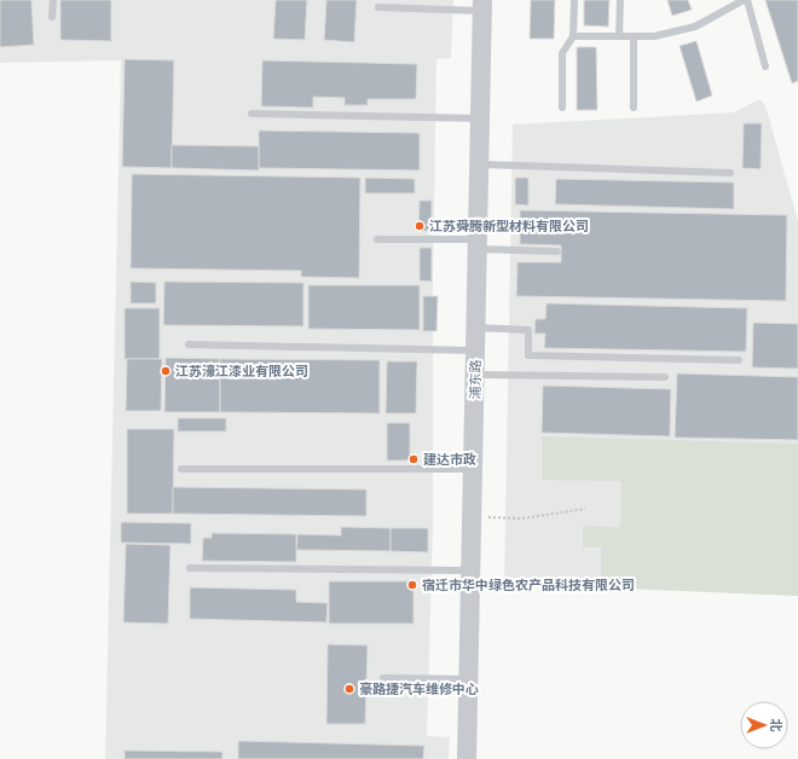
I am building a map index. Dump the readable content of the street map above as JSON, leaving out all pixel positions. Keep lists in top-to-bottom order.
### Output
{
  "streets": {
    "street": ["浦东路"]
  },
  "places": [
    "江苏舜腾新型材料有限公司",
    "江苏濠江漆业有限公司",
    "建达市政",
    "宿迁市华中绿色农产品科技有限公司",
    "豪路捷汽车维修中心"
  ],
  "north": "right"
}
